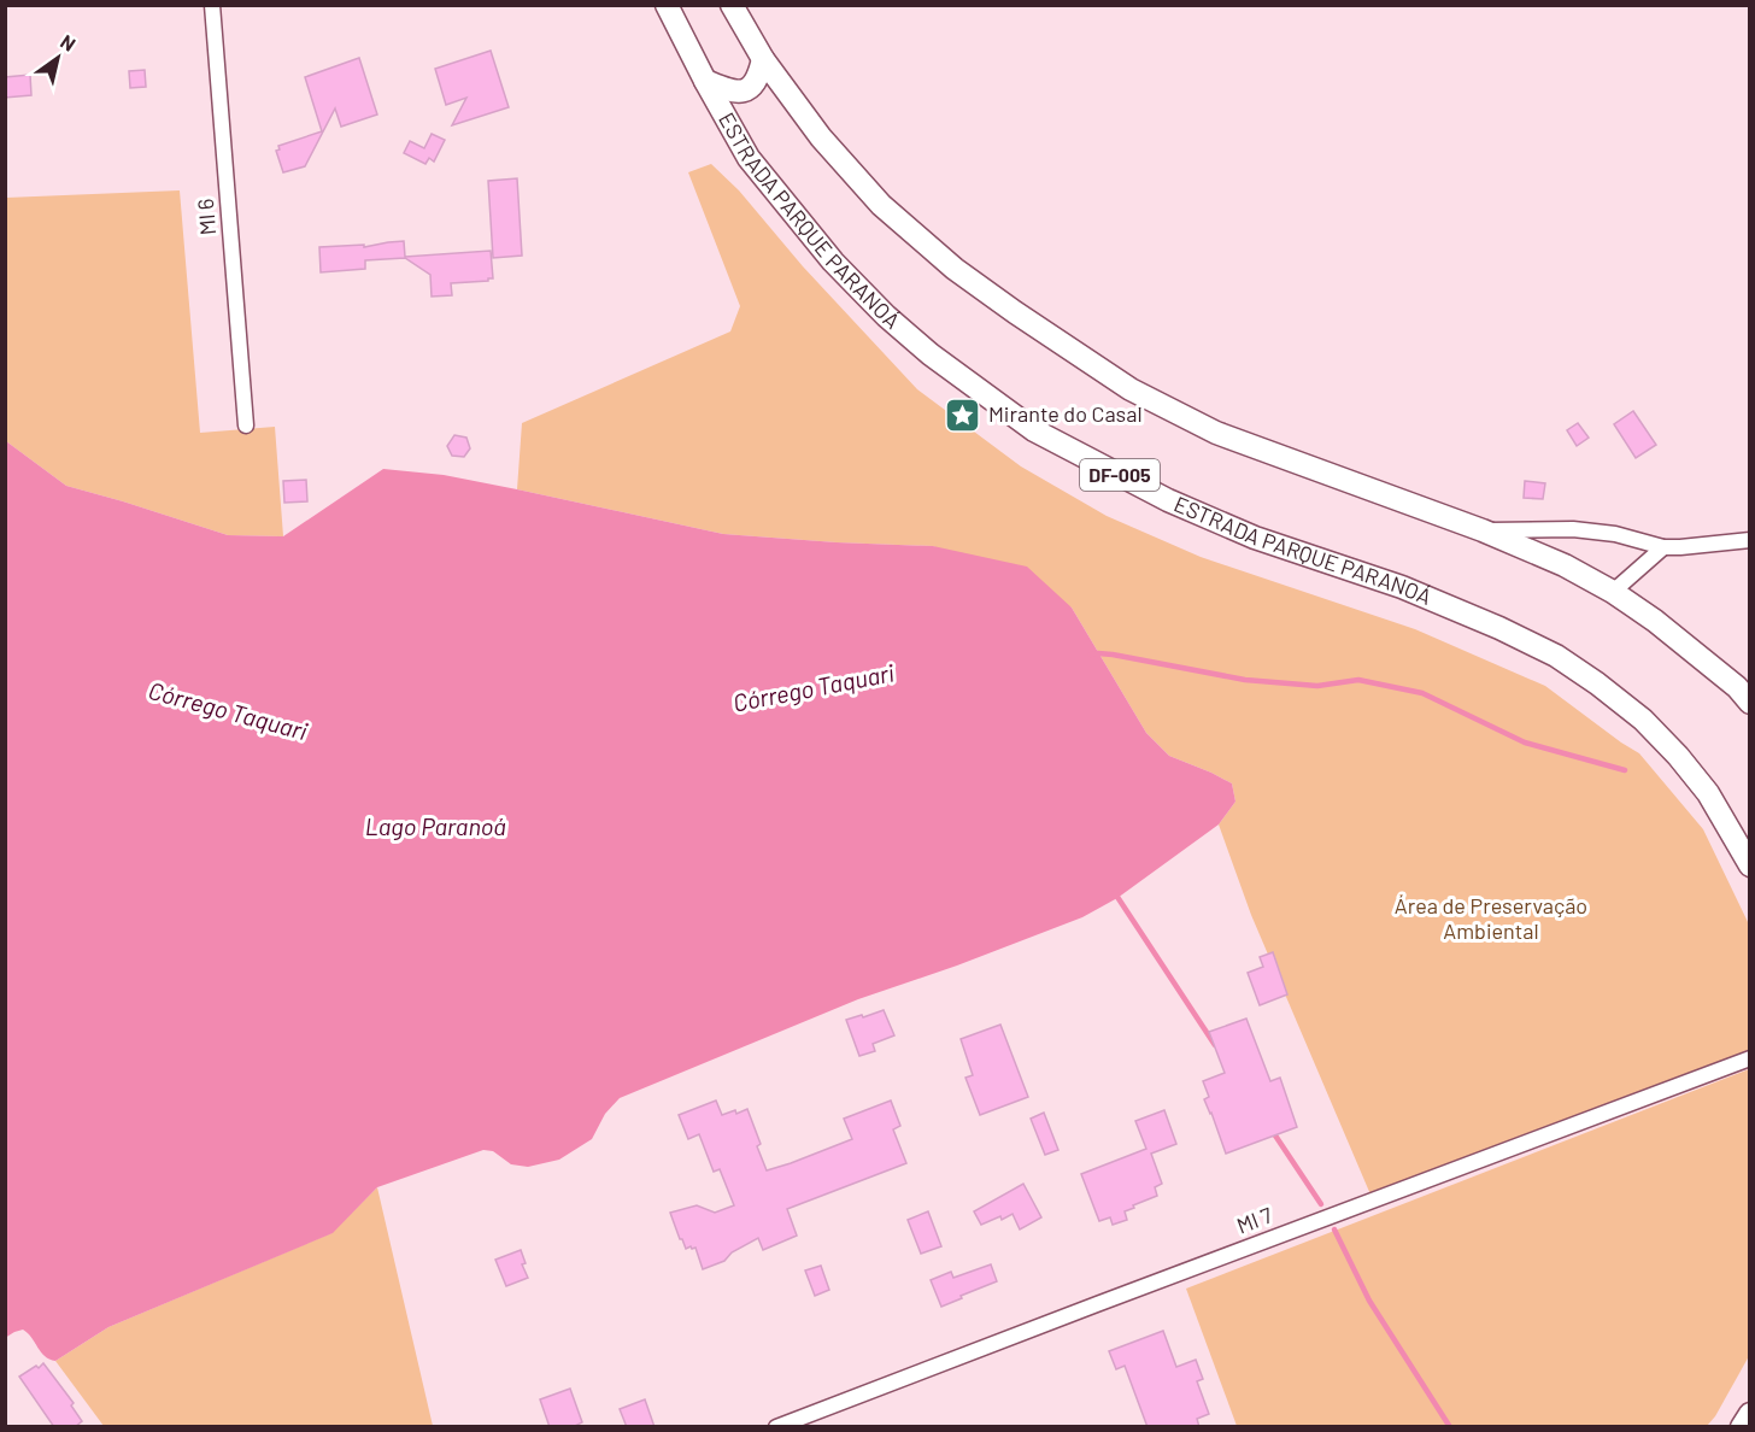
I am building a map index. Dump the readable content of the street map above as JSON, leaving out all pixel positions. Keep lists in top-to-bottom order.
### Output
{
  "streets": {
    "main road": ["ESTRADA PARQUE PARANOÁ", "DF-005"],
    "street": ["MI 6", "MI 7"]
  },
  "water": ["Córrego Taquari", "Lago Paranoá"],
  "parks": ["Área de Preservação Ambiental"],
  "places": {
    "place": ["Mirante do Casal"]
  },
  "north": "top right"
}
